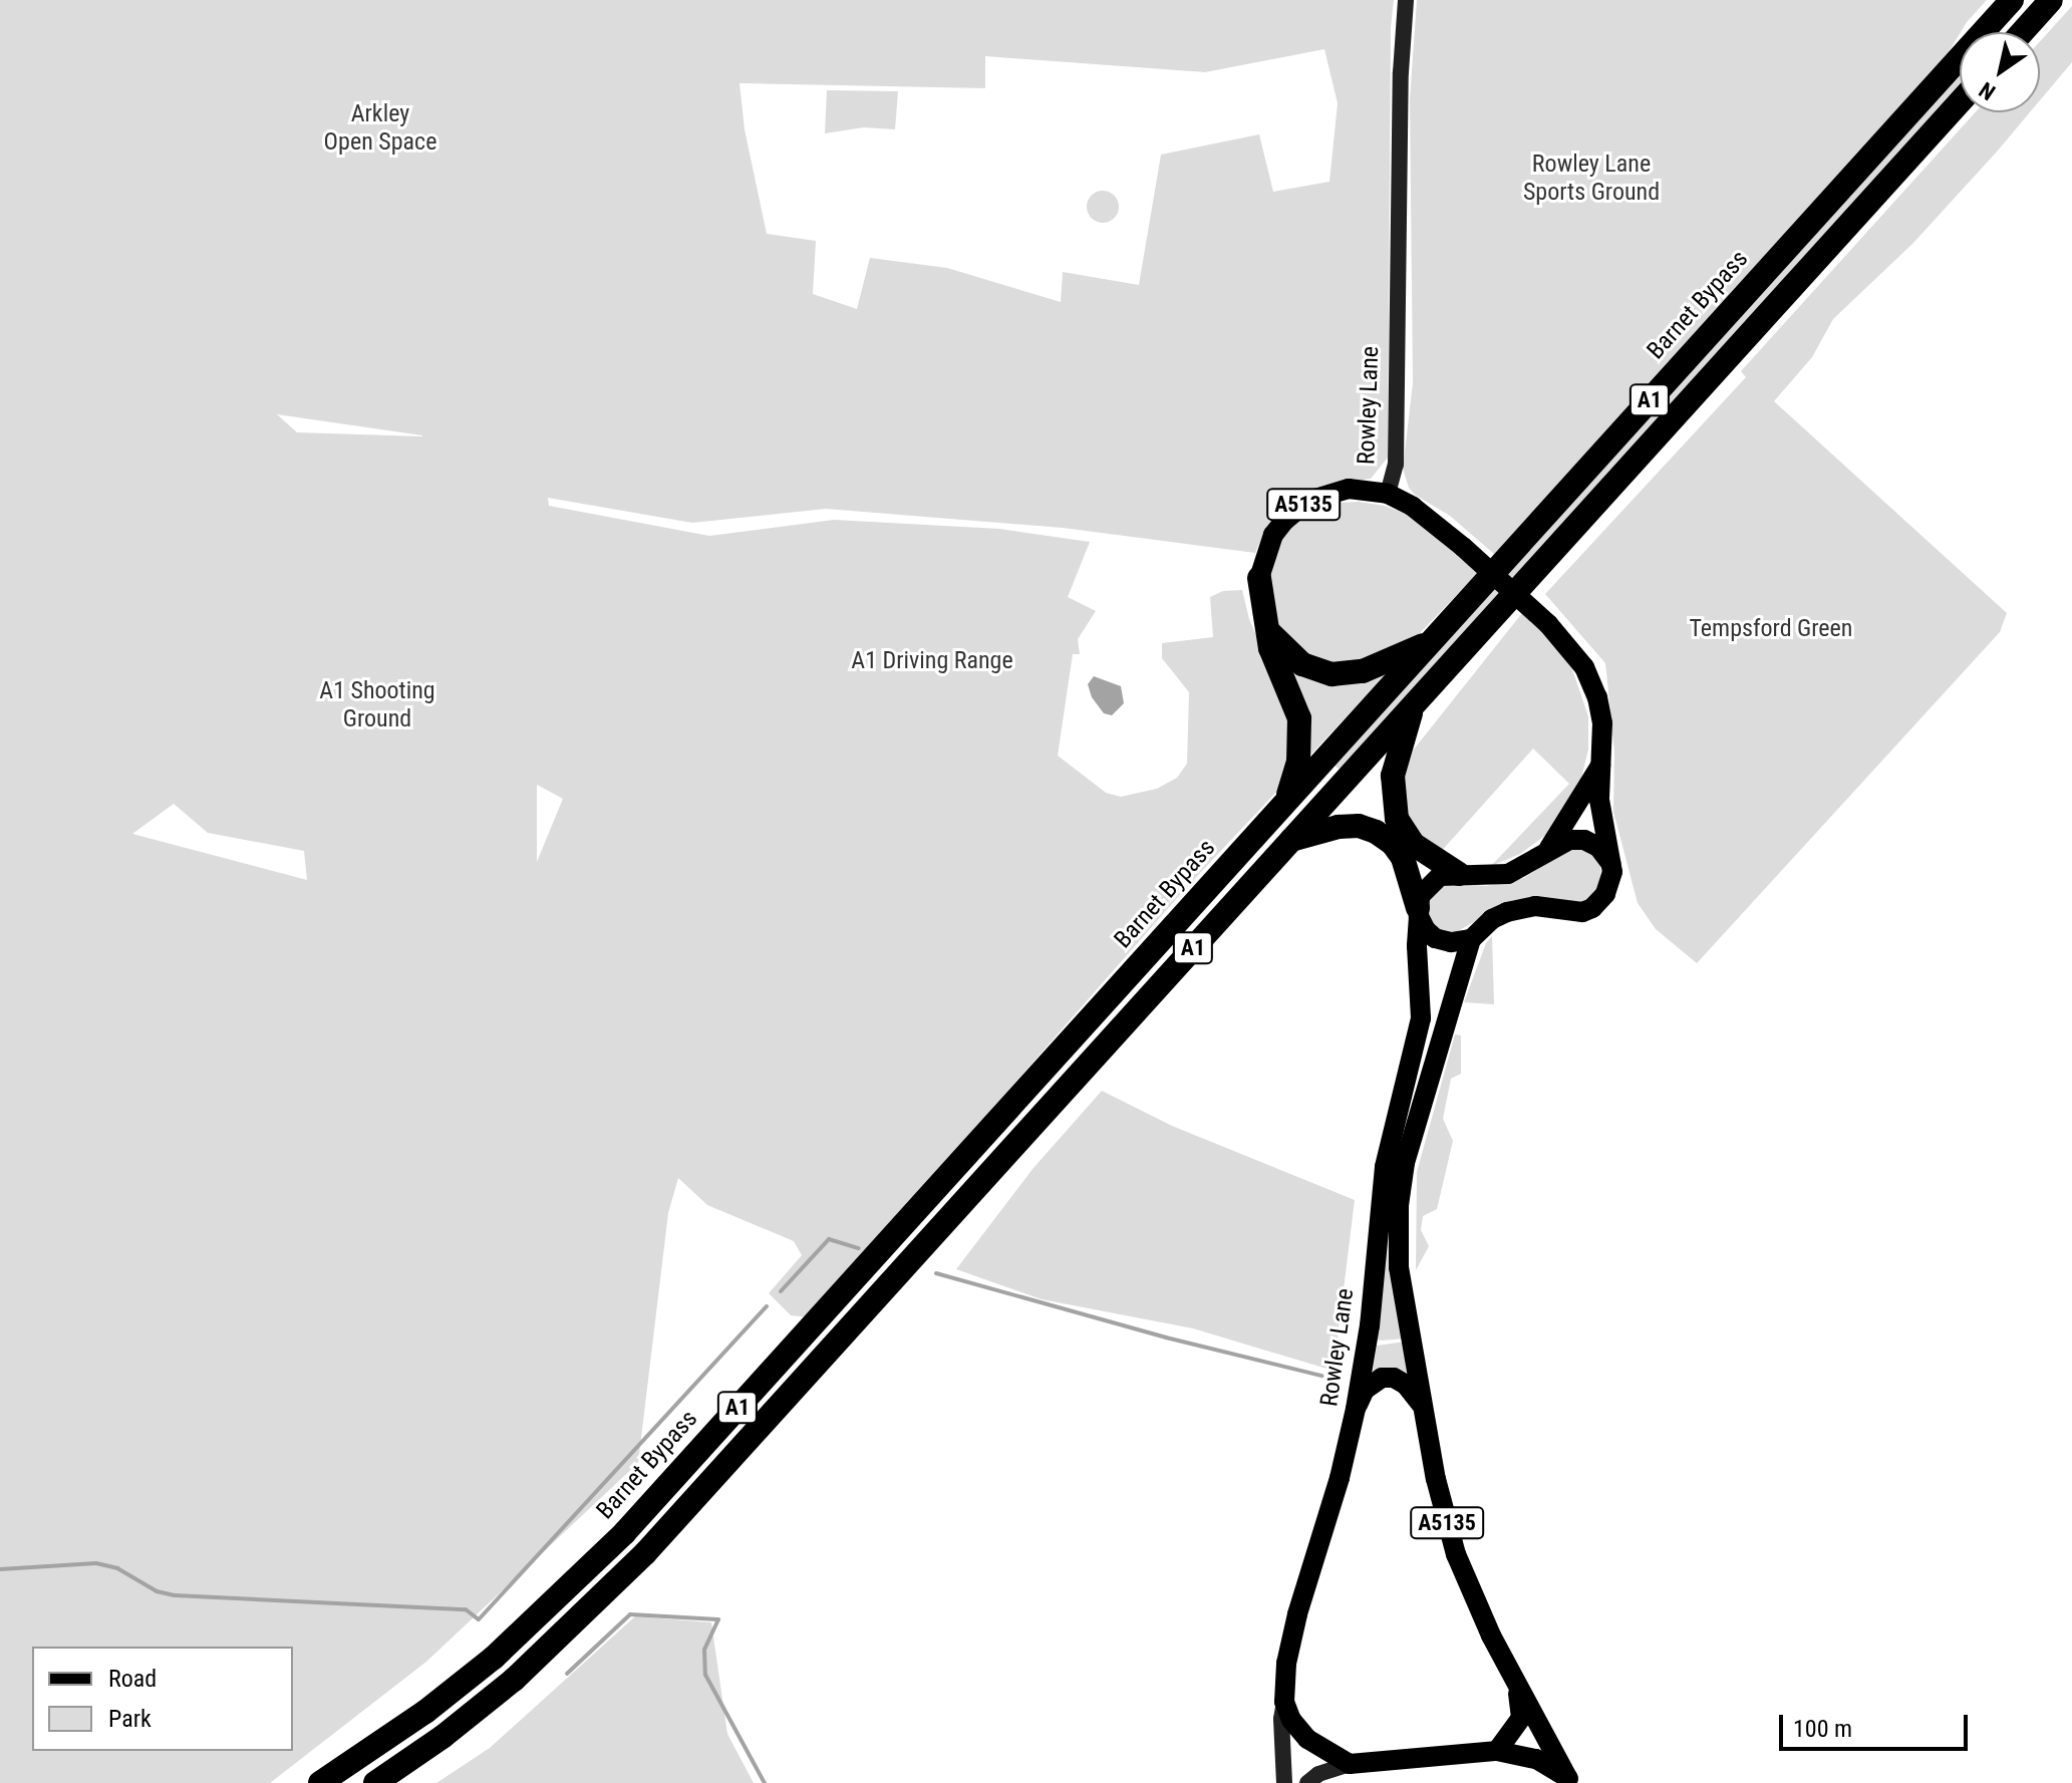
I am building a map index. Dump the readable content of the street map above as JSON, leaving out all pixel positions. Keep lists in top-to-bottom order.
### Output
{
  "streets": {
    "highway": ["Barnet Bypass", "A1"],
    "main road": ["Rowley Lane", "A5135"]
  },
  "crossings": [
    ["Rowley Lane", "A5135"]
  ],
  "parks": [
    "Arkley Open Space",
    "Rowley Lane Sports Ground",
    "Tempsford Green",
    "A1 Driving Range",
    "A1 Shooting Ground"
  ],
  "legend": ["Road", "Park"],
  "scale_bar": "100 m",
  "north": "bottom left"
}
